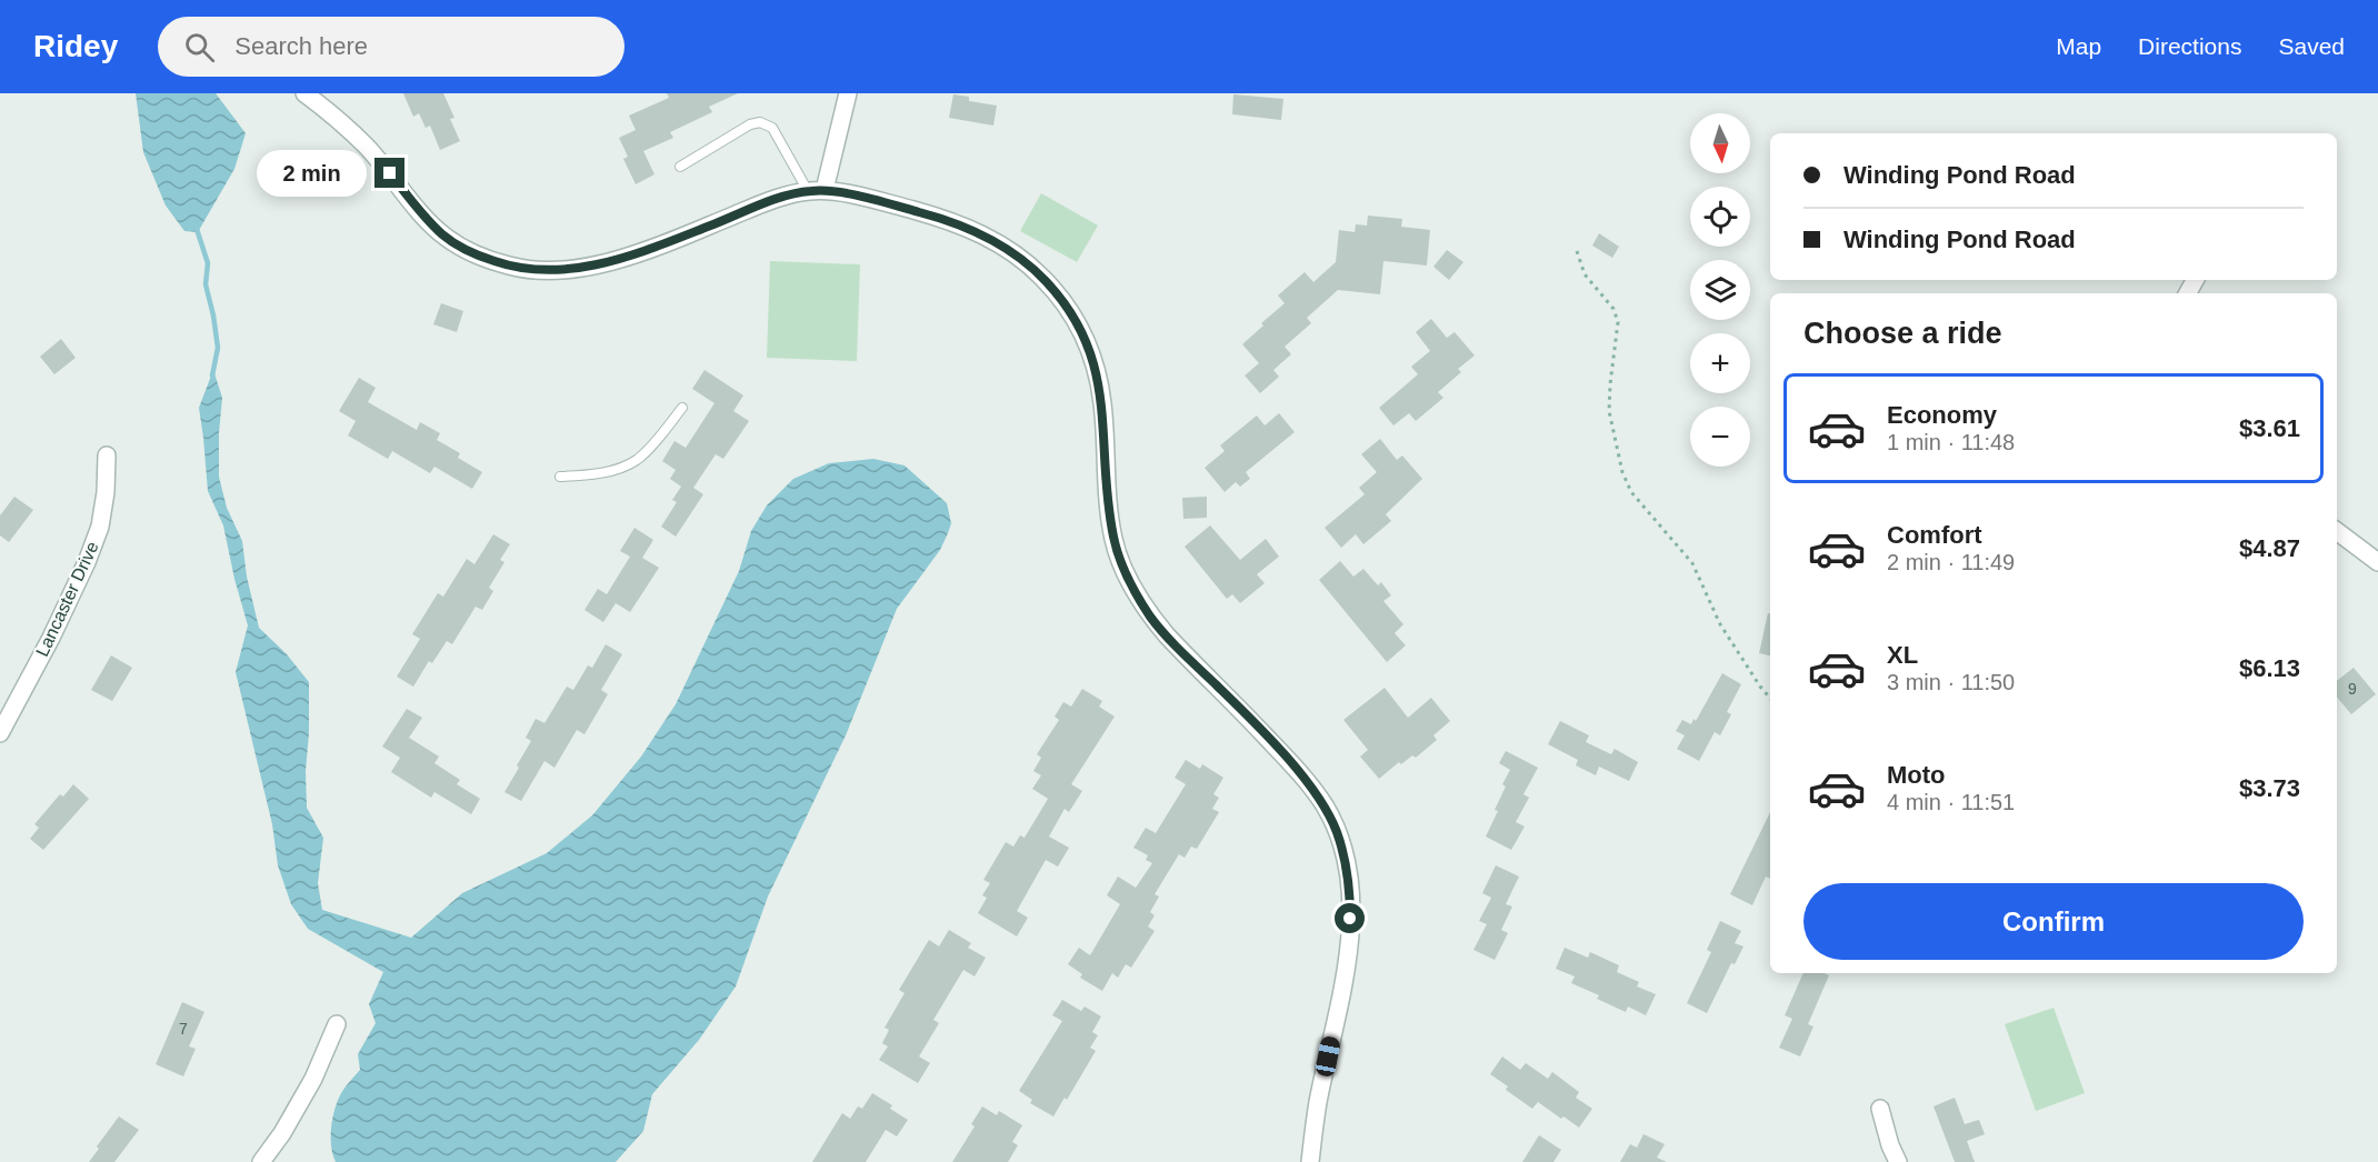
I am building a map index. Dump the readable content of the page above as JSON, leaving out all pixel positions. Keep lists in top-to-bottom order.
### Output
{
  "streets": {
    "street": ["Lancaster Drive"]
  },
  "house_numbers": ["9", "7"],
  "north": "bottom",
  "page": {
    "header": "Ridey",
    "search": "Search here",
    "nav": ["Map", "Directions", "Saved"],
    "map_buttons": ["+", "−"],
    "banner": ["Winding Pond Road", "Winding Pond Road"],
    "bubble": "2 min",
    "heading": "Choose a ride",
    "list": [
      {
        "name": "Economy",
        "note": "1 min · 11:48",
        "value": "$3.61"
      },
      {
        "name": "Comfort",
        "note": "2 min · 11:49",
        "value": "$4.87"
      },
      {
        "name": "XL",
        "note": "3 min · 11:50",
        "value": "$6.13"
      },
      {
        "name": "Moto",
        "note": "4 min · 11:51",
        "value": "$3.73"
      }
    ],
    "buttons": "Confirm"
  }
}
